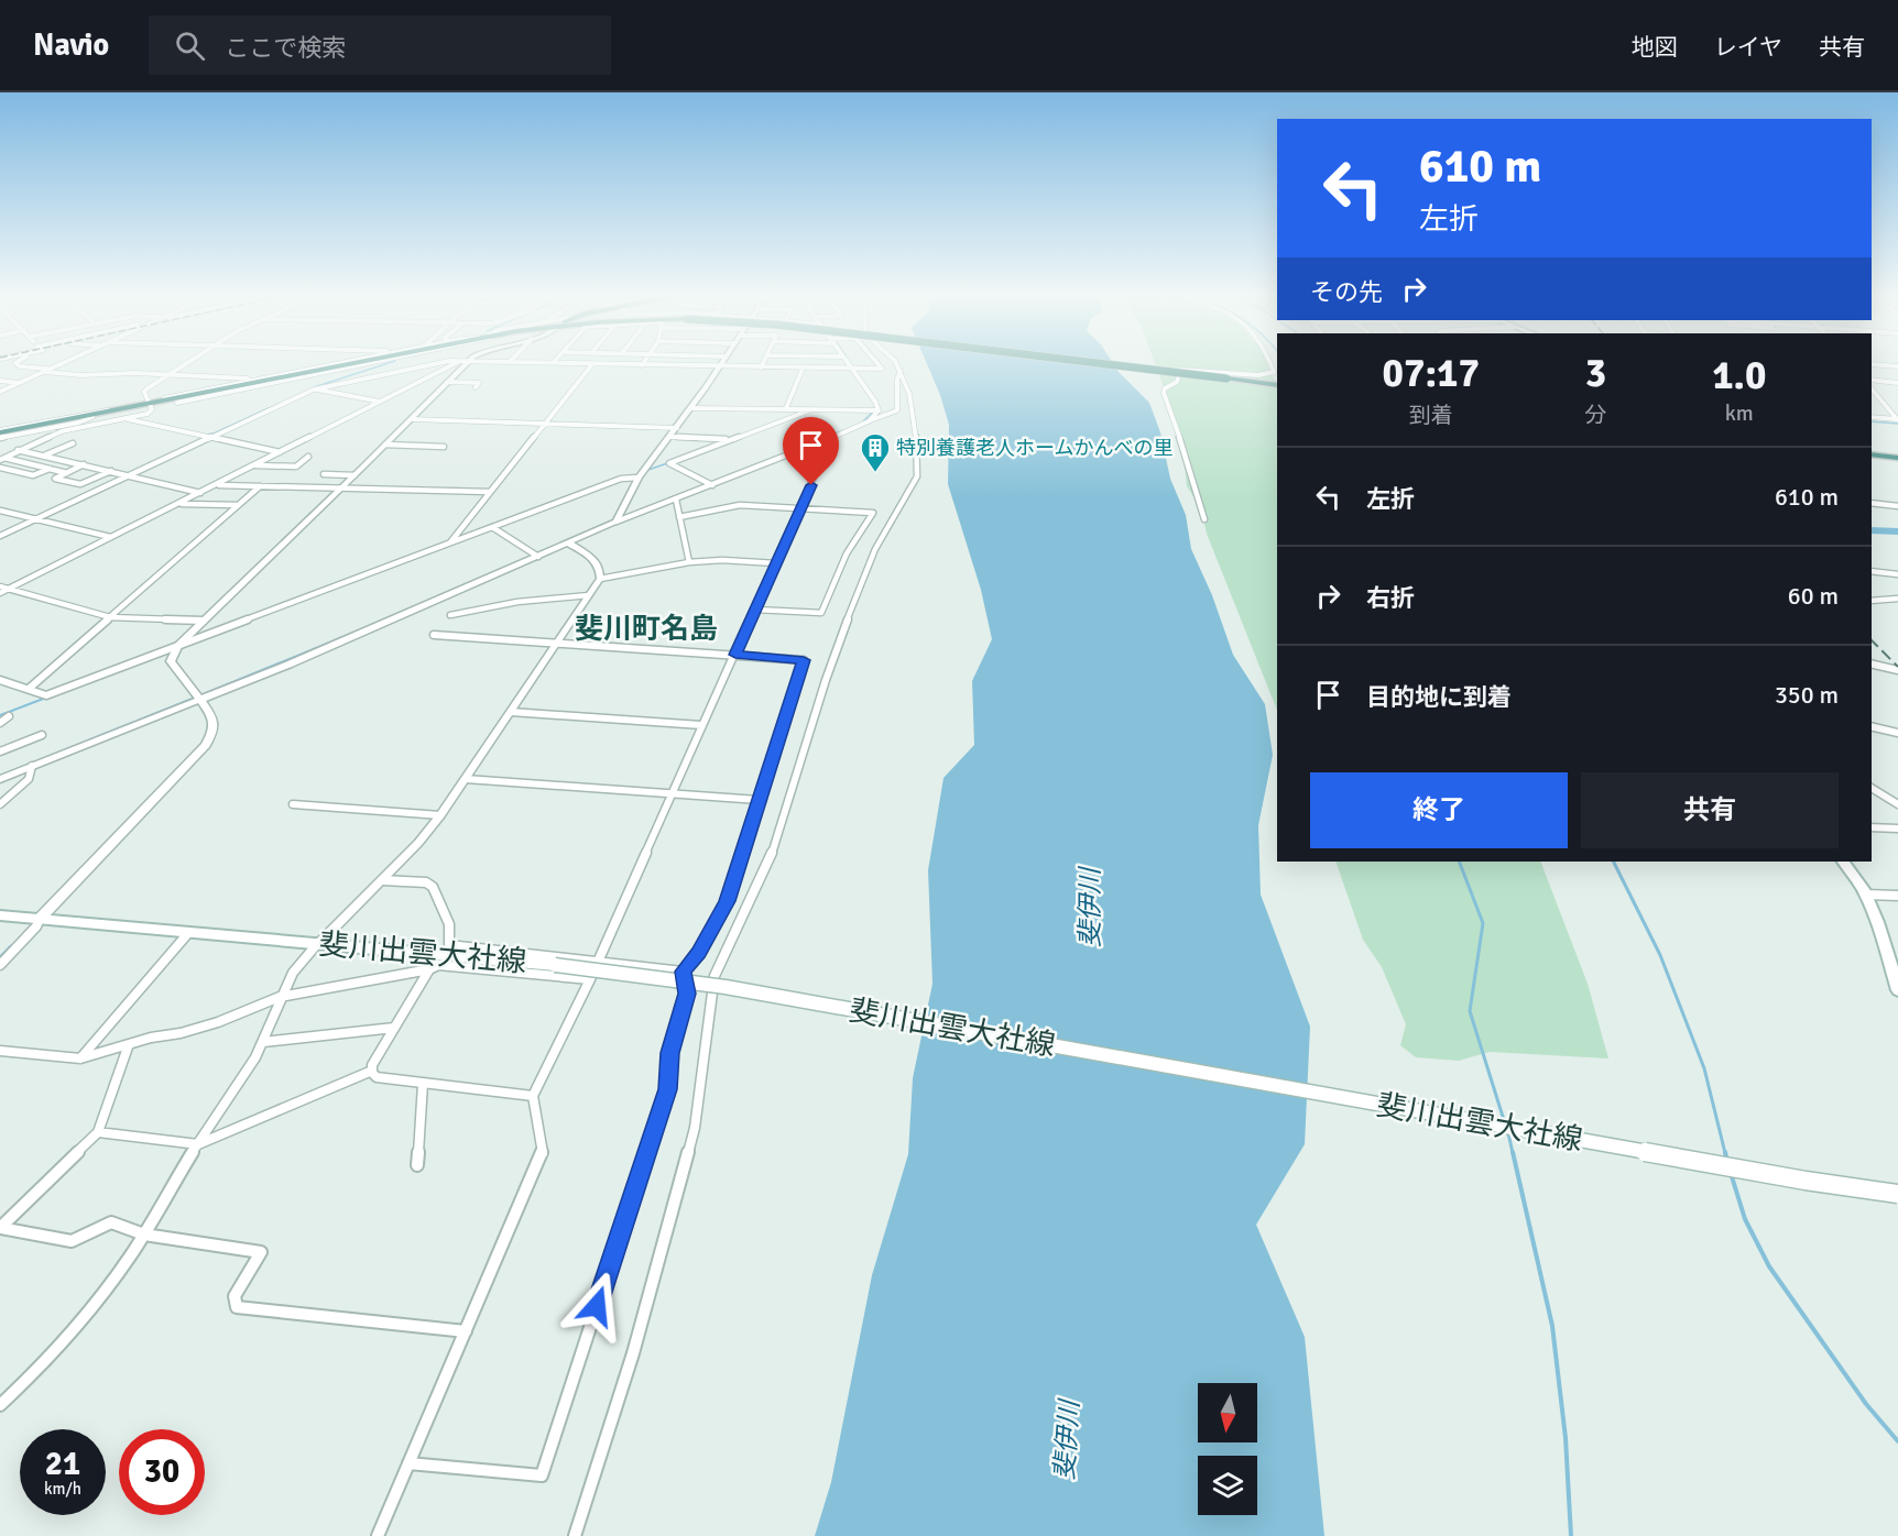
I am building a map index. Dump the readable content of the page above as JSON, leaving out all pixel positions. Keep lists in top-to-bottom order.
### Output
{
  "streets": {
    "main road": ["斐川出雲大社線"]
  },
  "districts": ["斐川町名島"],
  "water": ["斐伊川"],
  "places": {
    "building": ["特別養護老人ホームかんべの里"]
  },
  "north": "bottom",
  "page": {
    "header": "Navio",
    "search": "ここで検索",
    "nav": ["地図", "レイヤ", "共有"],
    "turn": ["610 m", "左折"],
    "then": "その先",
    "eta": [
      "07:17",
      "到着",
      "3",
      "分",
      "1.0",
      "km"
    ],
    "list": [
      {
        "name": "左折",
        "value": "610 m"
      },
      {
        "name": "右折",
        "value": "60 m"
      },
      {
        "name": "目的地に到着",
        "value": "350 m"
      }
    ],
    "buttons": ["終了", "共有"],
    "speed": "21 km/h",
    "limit": "30"
  }
}
